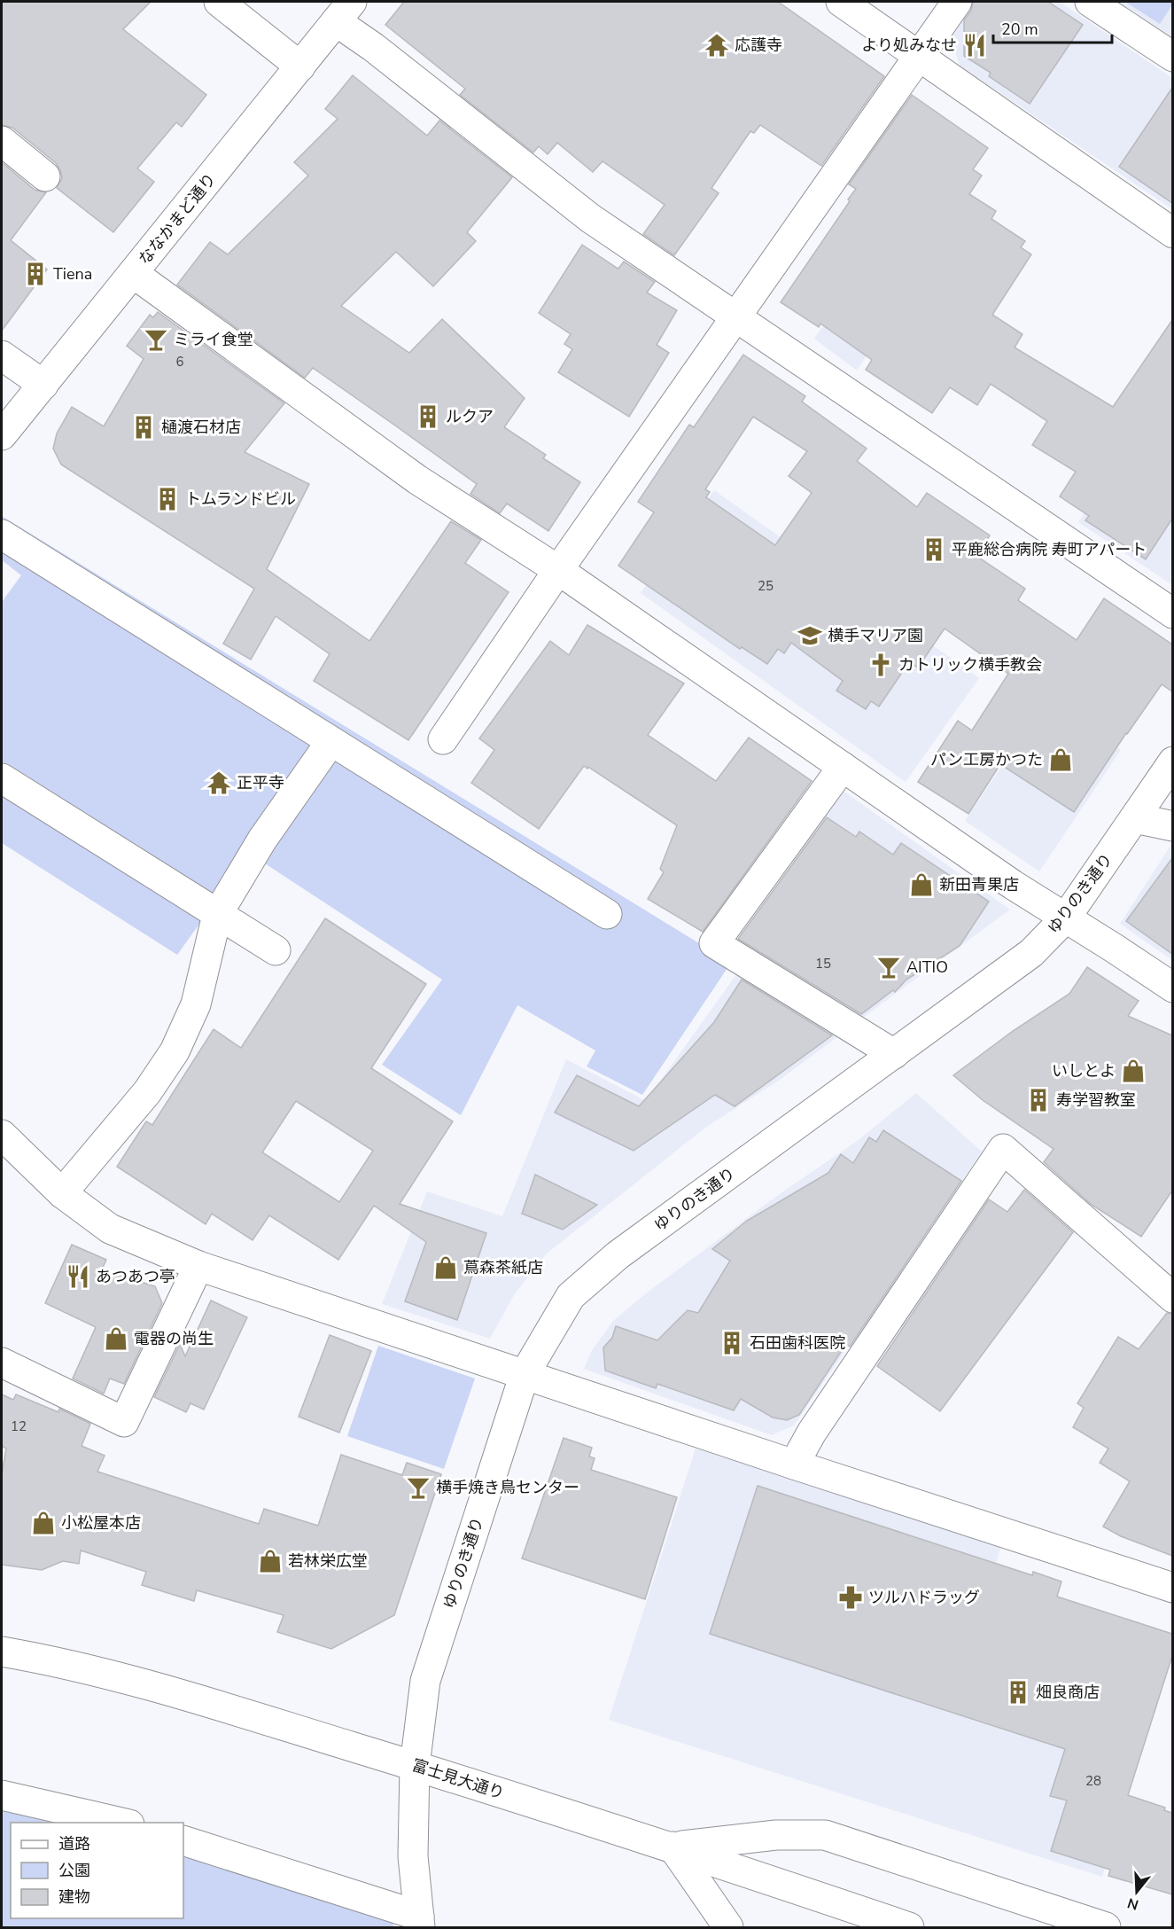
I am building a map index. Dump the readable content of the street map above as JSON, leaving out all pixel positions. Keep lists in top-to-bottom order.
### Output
{
  "streets": {
    "street": ["ななかまど通り", "ゆりのき通り", "富士見大通り"]
  },
  "crossings": [
    ["ゆりのき通り", "富士見大通り"]
  ],
  "places": {
    "temple": ["応護寺", "正平寺"],
    "restaurant": ["より処みなせ", "あつあつ亭"],
    "building": [
      "Tiena",
      "ルクア",
      "樋渡石材店",
      "トムランドビル",
      "平鹿総合病院 寿町アパート",
      "寿学習教室",
      "石田歯科医院",
      "畑良商店"
    ],
    "bar": ["ミライ食堂", "AITIO", "横手焼き鳥センター"],
    "school or university": ["横手マリア園"],
    "church": ["カトリック横手教会"],
    "shop": [
      "パン工房かつた",
      "新田青果店",
      "いしとよ",
      "蔦森茶紙店",
      "電器の尚生",
      "小松屋本店",
      "若林栄広堂"
    ],
    "pharmacy": ["ツルハドラッグ"]
  },
  "house_numbers": [
    "6",
    "25",
    "15",
    "12",
    "28"
  ],
  "legend": ["道路", "公園", "建物"],
  "scale_bar": "20 m",
  "north": "bottom"
}
